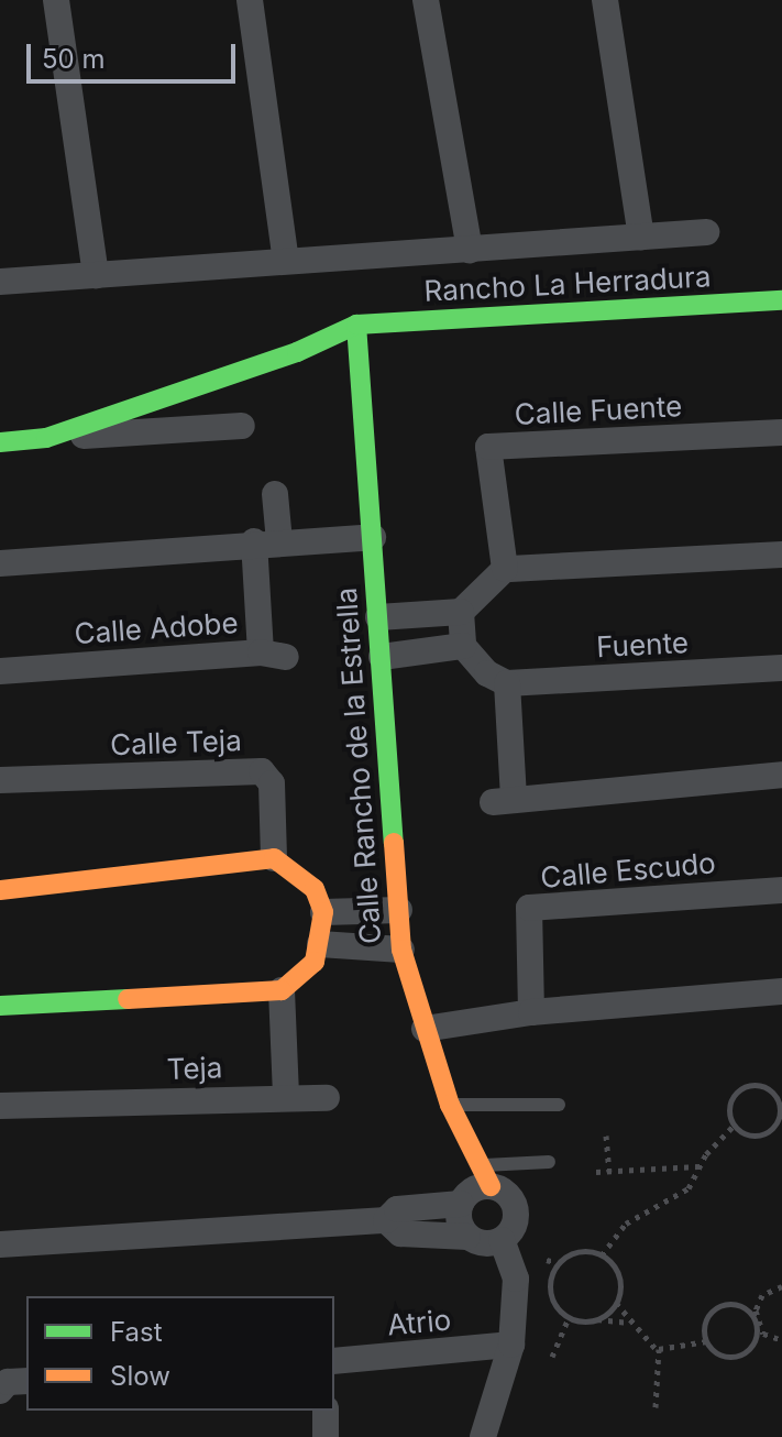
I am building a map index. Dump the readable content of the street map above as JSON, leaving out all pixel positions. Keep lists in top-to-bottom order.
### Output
{
  "streets": {
    "street": [
      "Rancho La Herradura",
      "Calle Fuente",
      "Calle Adobe",
      "Fuente",
      "Calle Teja",
      "Calle Rancho de la Estrella",
      "Calle Escudo",
      "Teja",
      "Atrio"
    ]
  },
  "crossings": [
    ["Rancho La Herradura", "Calle Rancho de la Estrella"]
  ],
  "legend": ["Fast", "Slow"],
  "scale_bar": "50 m"
}
